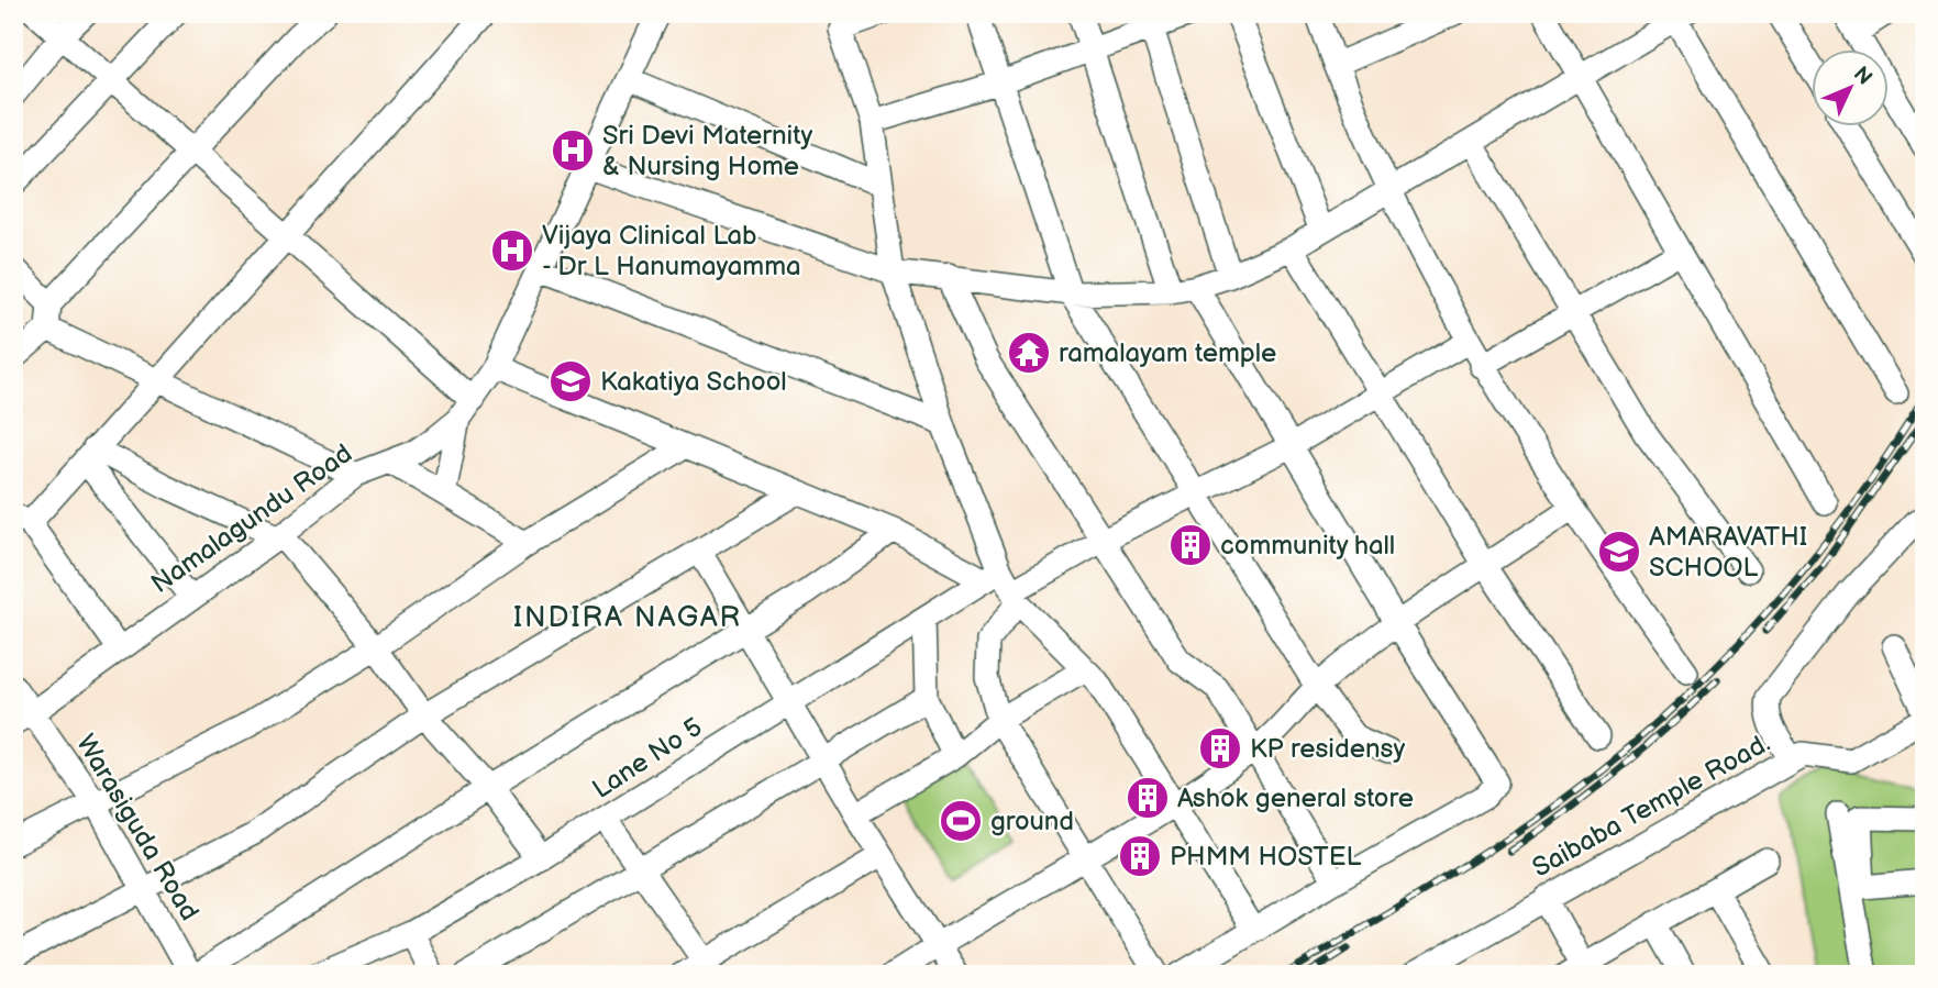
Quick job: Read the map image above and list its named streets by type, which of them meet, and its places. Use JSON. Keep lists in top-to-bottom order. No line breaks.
{"streets":{"street":["Namalagundu Road","Lane No 5","Saibaba Temple Road.","Warasiguda Road"]},"crossings":[["Namalagundu Road","Warasiguda Road"]],"districts":["INDIRA NAGAR"],"places":{"hospital":["Sri Devi Maternity & Nursing Home","Vijaya Clinical Lab - Dr L Hanumayamma"],"temple":["ramalayam temple"],"school or university":["Kakatiya School","AMARAVATHI SCHOOL"],"building":["community hall","KP residensy","Ashok general store","PHMM HOSTEL"],"sports":["ground"]},"north":"top right"}
